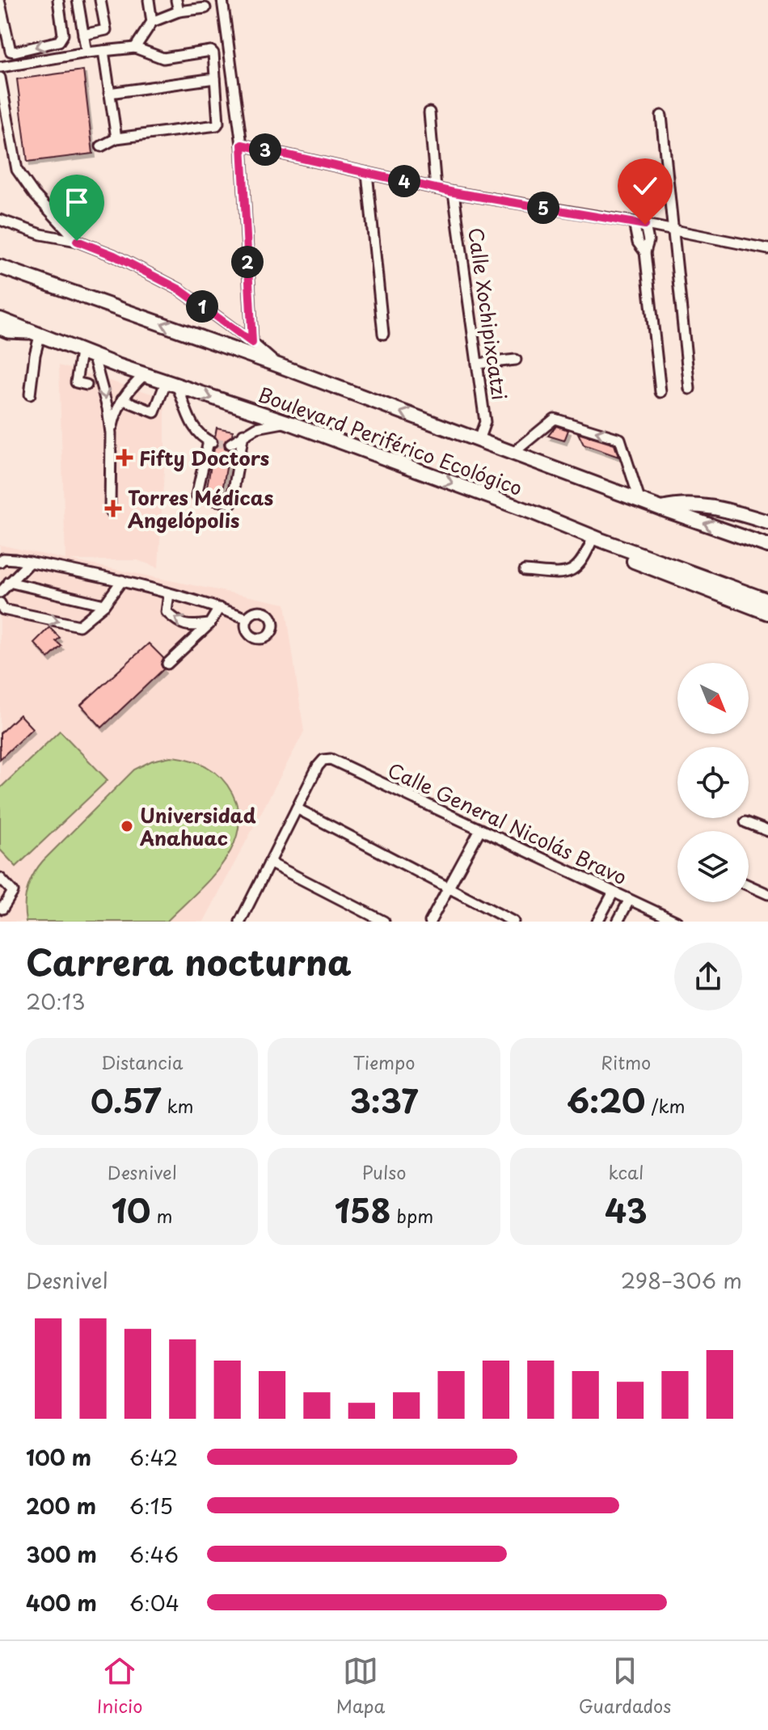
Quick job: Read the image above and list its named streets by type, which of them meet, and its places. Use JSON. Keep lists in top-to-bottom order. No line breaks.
{"streets":{"highway":["Boulevard Periférico Ecológico"],"street":["Calle Xochipixcatzi","Calle General Nicolás Bravo"]},"crossings":[["Calle Xochipixcatzi","Boulevard Periférico Ecológico"]],"places":{"health":["Fifty Doctors","Torres Médicas Angelópolis"],"other":["Universidad Anahuac"]},"north":"bottom right","page":{"pins":["3","4","5","2","1"],"heading":["Carrera nocturna","20:13"],"stats":[["Distancia","0.57 km"],["Tiempo","3:37"],["Ritmo","6:20 /km"],["Desnivel","10 m"],["Pulso","158 bpm"],["kcal","43"]],"chart":["Desnivel","298–306 m"],"list":[{"name":"100 m","note":"6:42"},{"name":"200 m","note":"6:15"},{"name":"300 m","note":"6:46"},{"name":"400 m","note":"6:04"}],"tabs":["Inicio","Mapa","Guardados"]}}
